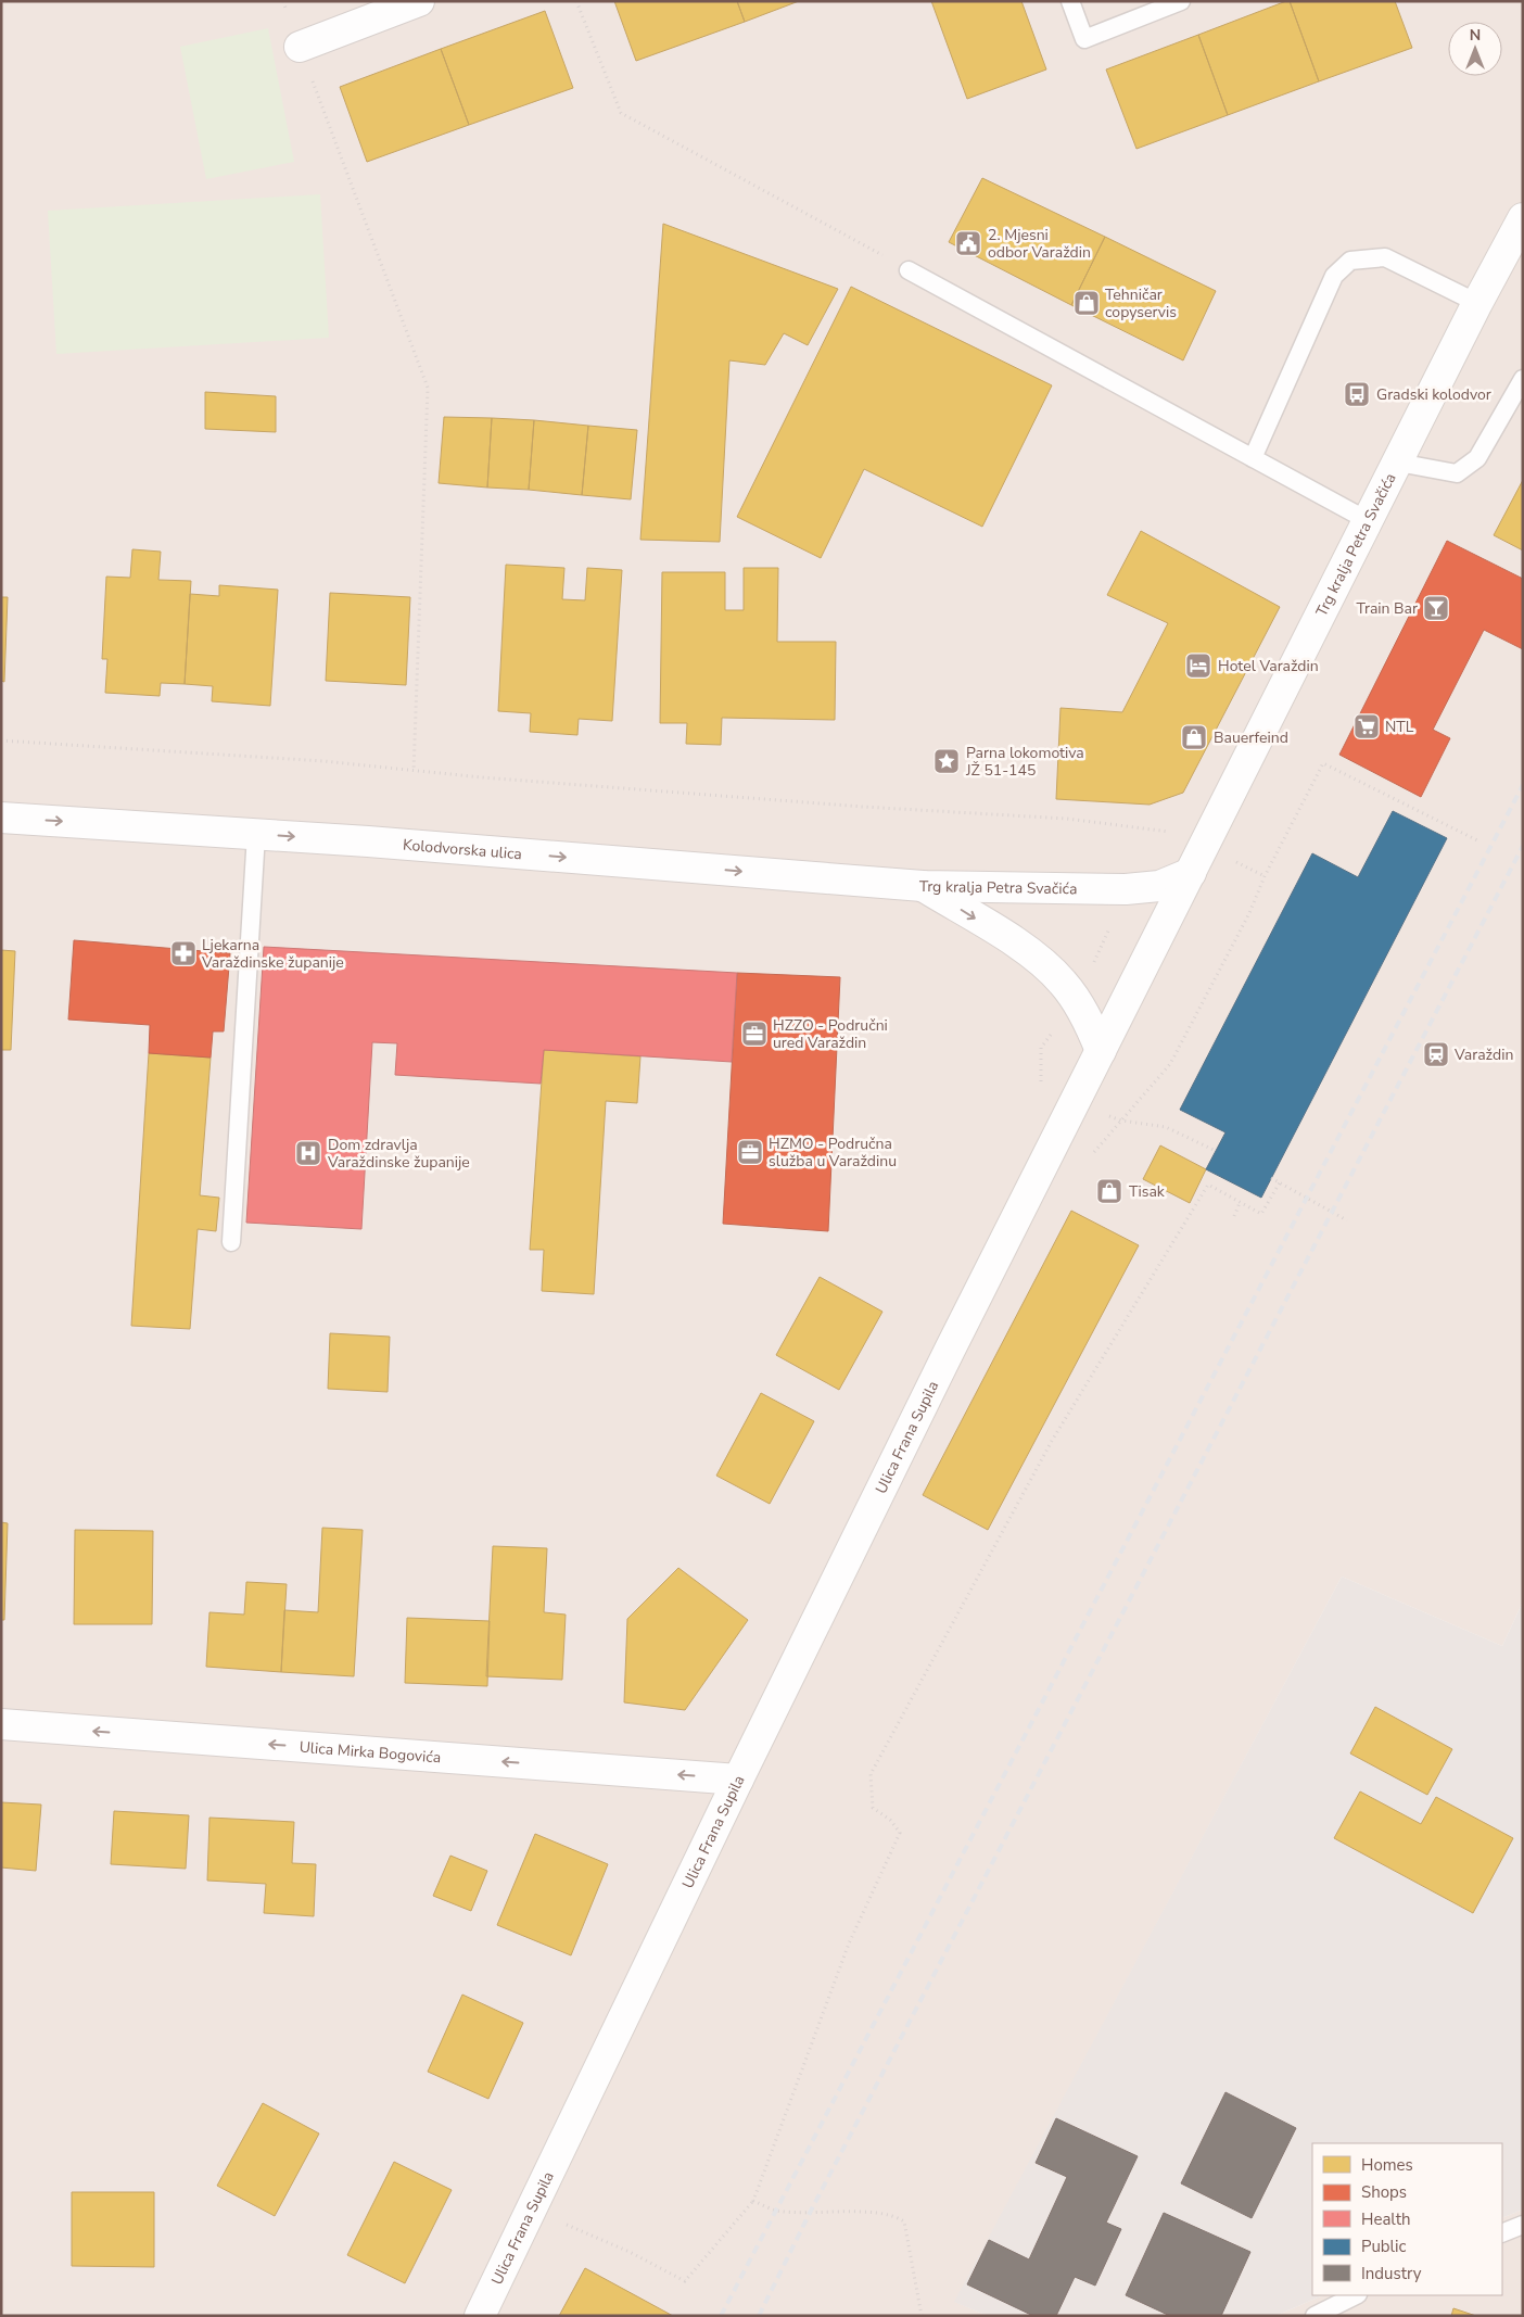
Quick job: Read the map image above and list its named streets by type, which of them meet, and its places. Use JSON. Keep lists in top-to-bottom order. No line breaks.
{"streets":{"main road":["Trg kralja Petra Svačića","Kolodvorska ulica","Ulica Frana Supila","Ulica Mirka Bogovića"]},"crossings":[["Trg kralja Petra Svačića","Kolodvorska ulica"],["Trg kralja Petra Svačića","Ulica Frana Supila"],["Ulica Frana Supila","Ulica Mirka Bogovića"]],"one_way":["Kolodvorska ulica","Ulica Mirka Bogovića"],"places":{"public building":["2. Mjesni odbor Varaždin"],"shop":["Tehničar copyservis","Bauerfeind","Tisak"],"bus stop":["Gradski kolodvor"],"bar":["Train Bar"],"hotel":["Hotel Varaždin"],"supermarket":["NTL"],"place":["Parna lokomotiva JŽ 51-145"],"pharmacy":["Ljekarna Varaždinske županije"],"office":["HZZO - Područni ured Varaždin","HZMO - Područna služba u Varaždinu"],"station":["Varaždin"],"hospital":["Dom zdravlja Varaždinske županije"]},"legend":["Homes","Shops","Health","Public","Industry"],"north":"top"}
